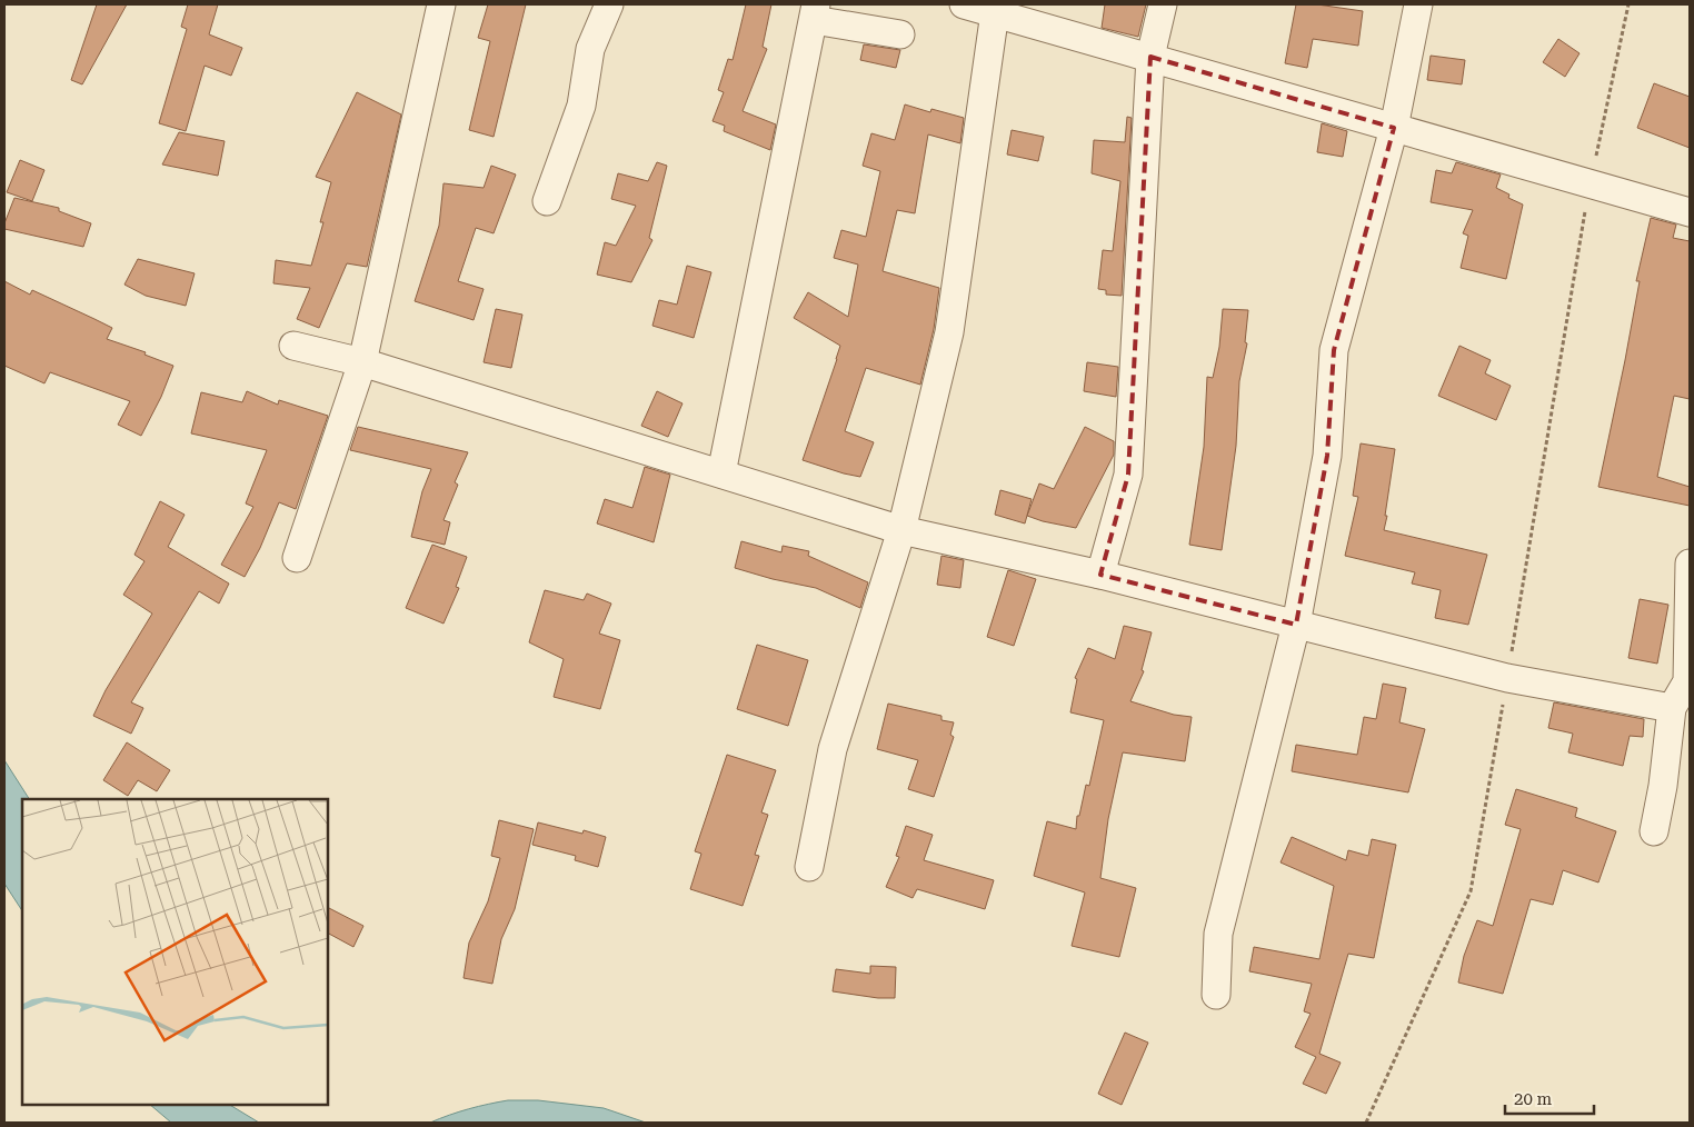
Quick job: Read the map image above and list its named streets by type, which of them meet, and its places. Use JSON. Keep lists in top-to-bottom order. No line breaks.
{"scale_bar":"20 m"}
